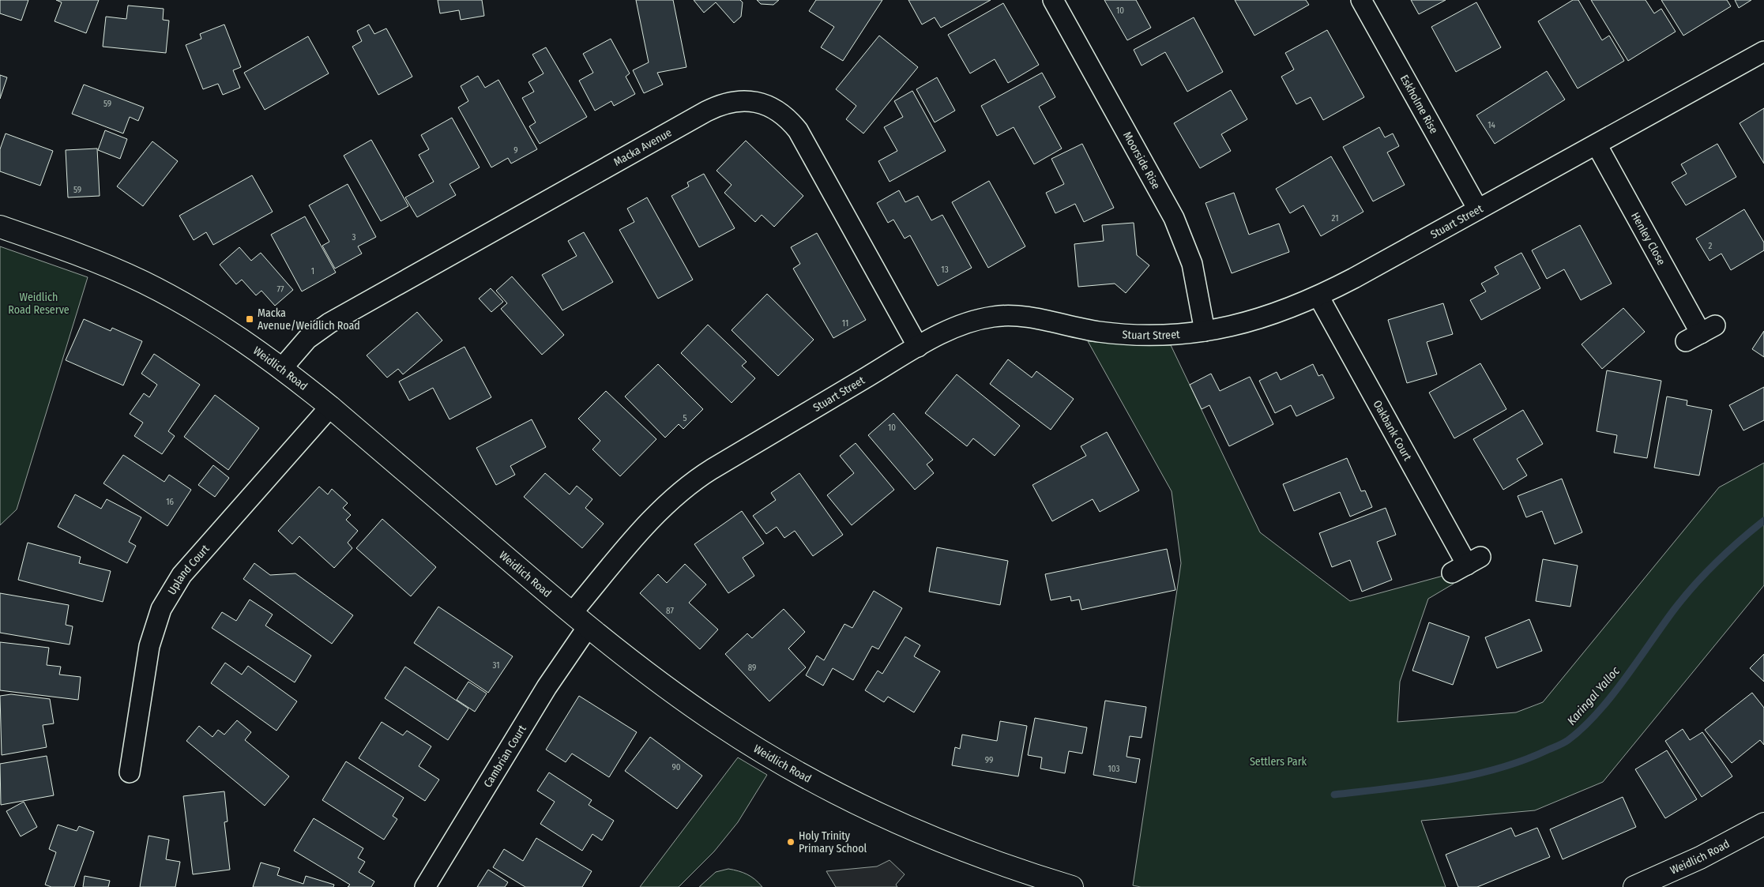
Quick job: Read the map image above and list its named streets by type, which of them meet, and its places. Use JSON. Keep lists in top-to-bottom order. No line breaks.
{"streets":{"street":["Eskholme Rise","Macka Avenue","Moorside Rise","Stuart Street","Henley Close","Weidlich Road","Oakbank Court","Upland Court","Cambrian Court"]},"crossings":[["Eskholme Rise","Stuart Street"],["Macka Avenue","Stuart Street"],["Macka Avenue","Weidlich Road"],["Moorside Rise","Stuart Street"],["Stuart Street","Henley Close"],["Stuart Street","Weidlich Road"],["Stuart Street","Oakbank Court"],["Stuart Street","Cambrian Court"],["Weidlich Road","Upland Court"],["Weidlich Road","Cambrian Court"]],"water":["Karingal Yalloc"],"parks":["Weidlich Road Reserve","Settlers Park"],"places":{"transit":["Macka Avenue/Weidlich Road"],"other":["Holy Trinity Primary School"]},"house_numbers":["10","59","14","9","59","21","3","2","13","1","77","11","5","10","16","87","31","89","99","90","103"]}
